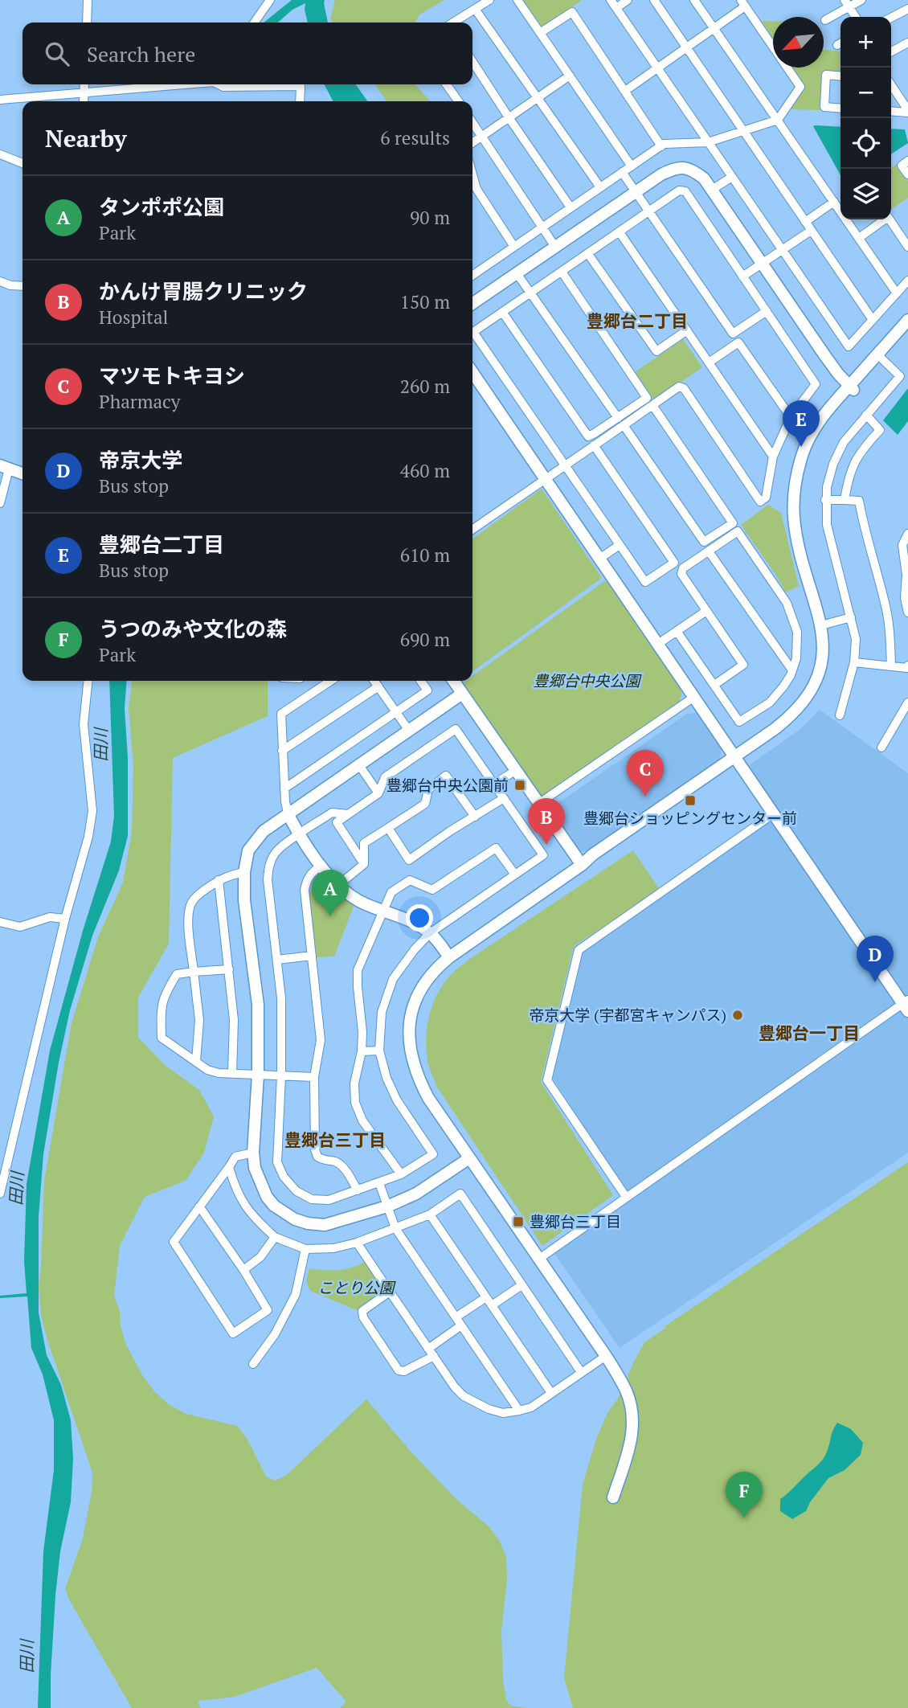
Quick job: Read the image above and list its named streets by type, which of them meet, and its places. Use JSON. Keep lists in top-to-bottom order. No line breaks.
{"districts":["豊郷台二丁目","豊郷台一丁目","豊郷台三丁目"],"water":["田川"],"parks":["豊郷台中央公園","ことり公園"],"places":{"transit":["豊郷台中央公園前","豊郷台ショッピングセンター前","豊郷台三丁目"],"other":["帝京大学 (宇都宮キャンパス)"]},"north":"bottom left","page":{"map_buttons":["+","−"],"search":"Search here","heading":["Nearby","6 results"],"list":[{"mark":"A","name":"タンポポ公園","note":"Park","value":"90 m"},{"mark":"B","name":"かんけ胃腸クリニック","note":"Hospital","value":"150 m"},{"mark":"C","name":"マツモトキヨシ","note":"Pharmacy","value":"260 m"},{"mark":"D","name":"帝京大学","note":"Bus stop","value":"460 m"},{"mark":"E","name":"豊郷台二丁目","note":"Bus stop","value":"610 m"},{"mark":"F","name":"うつのみや文化の森","note":"Park","value":"690 m"}],"pins":["E","C","B","A","D","F"]}}
